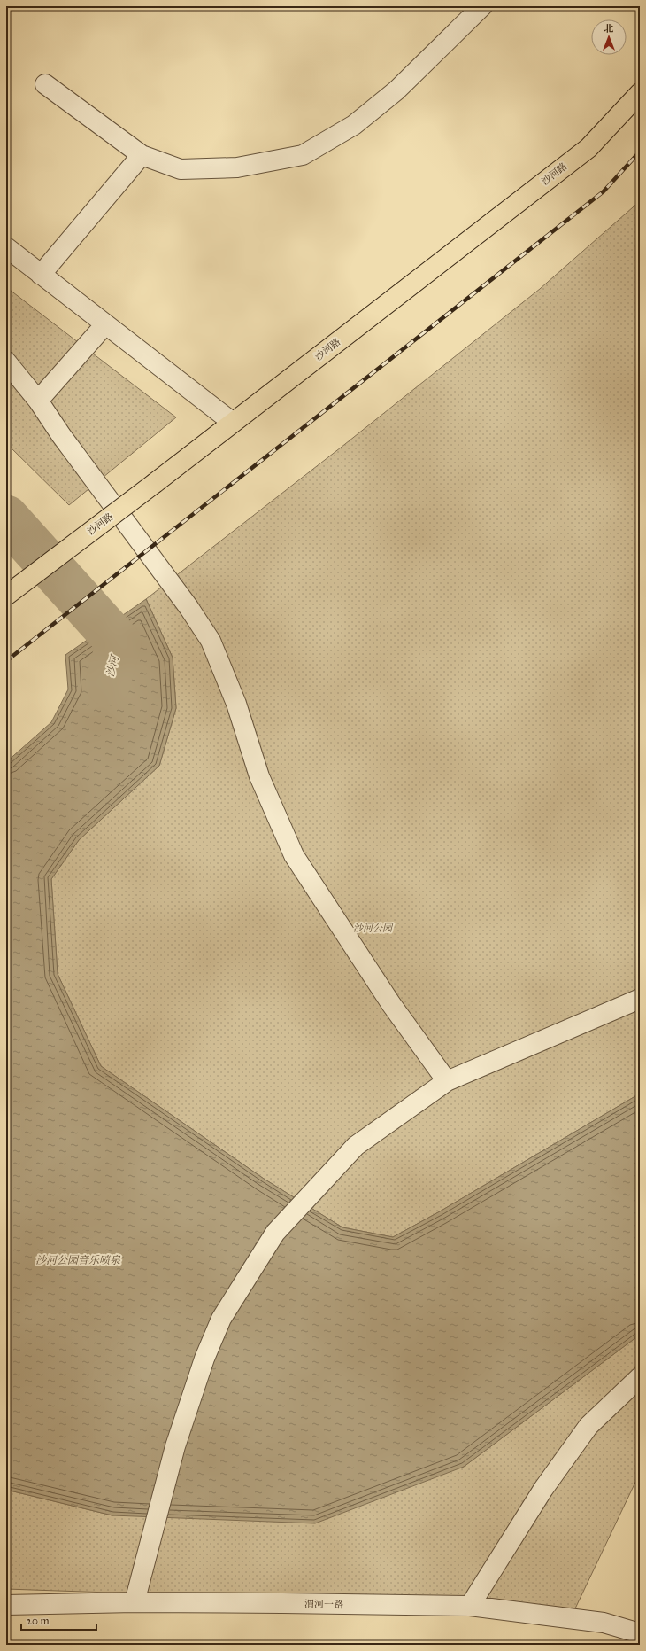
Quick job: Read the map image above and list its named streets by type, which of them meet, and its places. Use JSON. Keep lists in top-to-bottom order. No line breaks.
{"streets":{"main road":["沙河路"],"street":["渭河一路"]},"water":["沙河","沙河公园音乐喷泉"],"parks":["沙河公园"],"scale_bar":"20 m","north":"top"}
